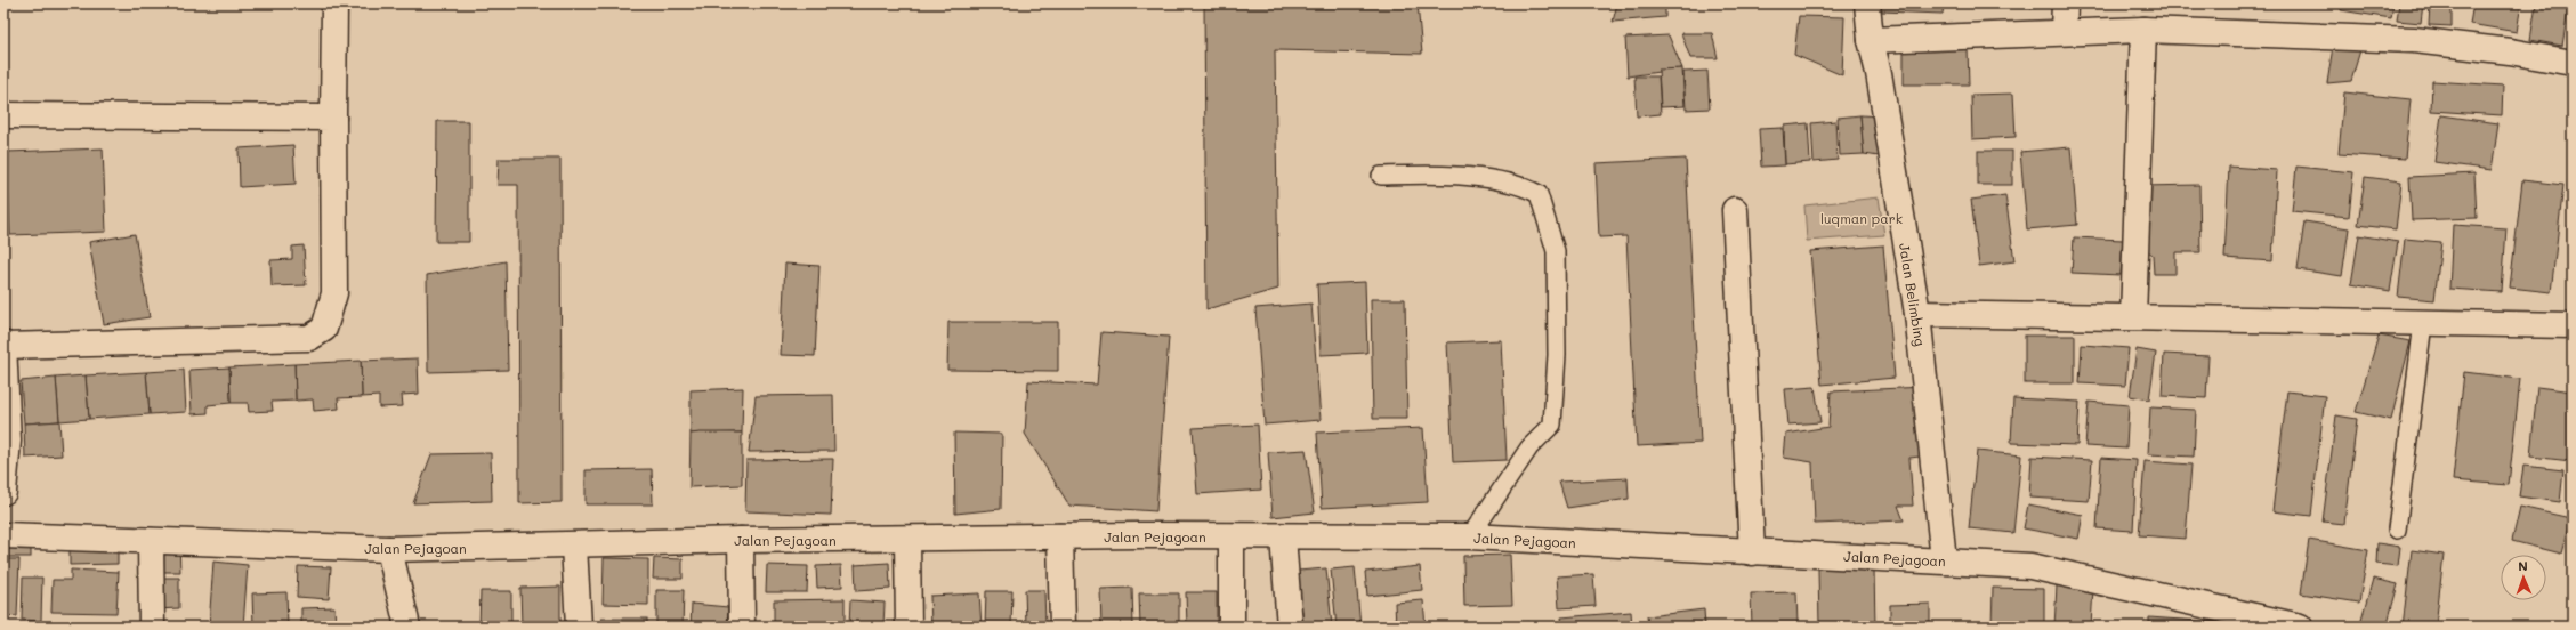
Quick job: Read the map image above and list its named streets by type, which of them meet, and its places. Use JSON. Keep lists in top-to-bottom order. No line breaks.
{"streets":{"street":["Jalan Belimbing","Jalan Pejagoan"]},"crossings":[["Jalan Belimbing","Jalan Pejagoan"]],"parks":["luqman park"],"north":"top"}
